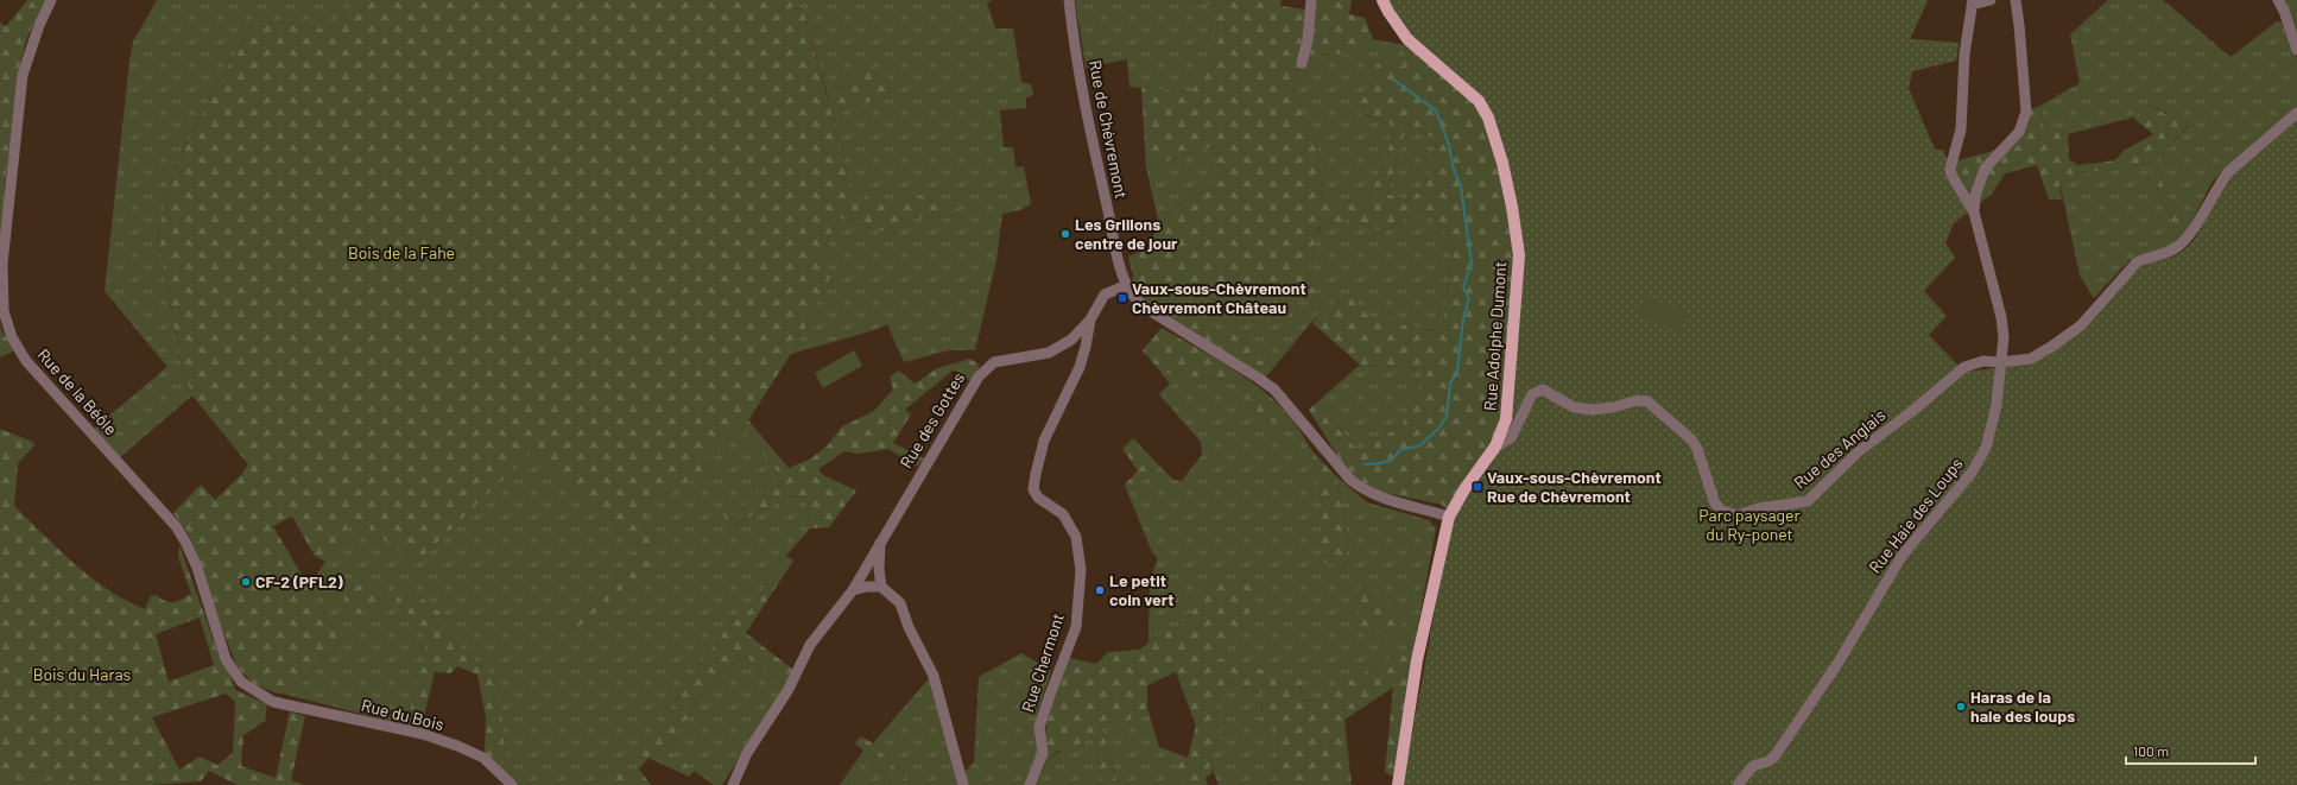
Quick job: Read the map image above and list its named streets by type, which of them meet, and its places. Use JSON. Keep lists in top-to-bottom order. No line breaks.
{"streets":{"main road":["Rue Adolphe Dumont"],"street":["Rue de Chèvremont","Rue de la Béôle","Rue des Gottes","Rue des Anglais","Rue Haie des Loups","Rue Chermont","Rue du Bois"]},"crossings":[["Rue de Chèvremont","Rue Adolphe Dumont"],["Rue de Chèvremont","Rue des Gottes"],["Rue Adolphe Dumont","Rue des Anglais"],["Rue de la Béôle","Rue du Bois"],["Rue des Gottes","Rue Chermont"],["Rue des Anglais","Rue Haie des Loups"]],"parks":["Bois de la Fahe","Parc paysager du Ry-ponet","Bois du Haras"],"places":{"other":["Les Grillons centre de jour","CF-2 (PFL2)","Le petit coin vert","Haras de la haie des loups"],"transit":["Vaux-sous-Chèvremont Chèvremont Château","Vaux-sous-Chèvremont Rue de Chèvremont"]},"scale_bar":"100 m"}
